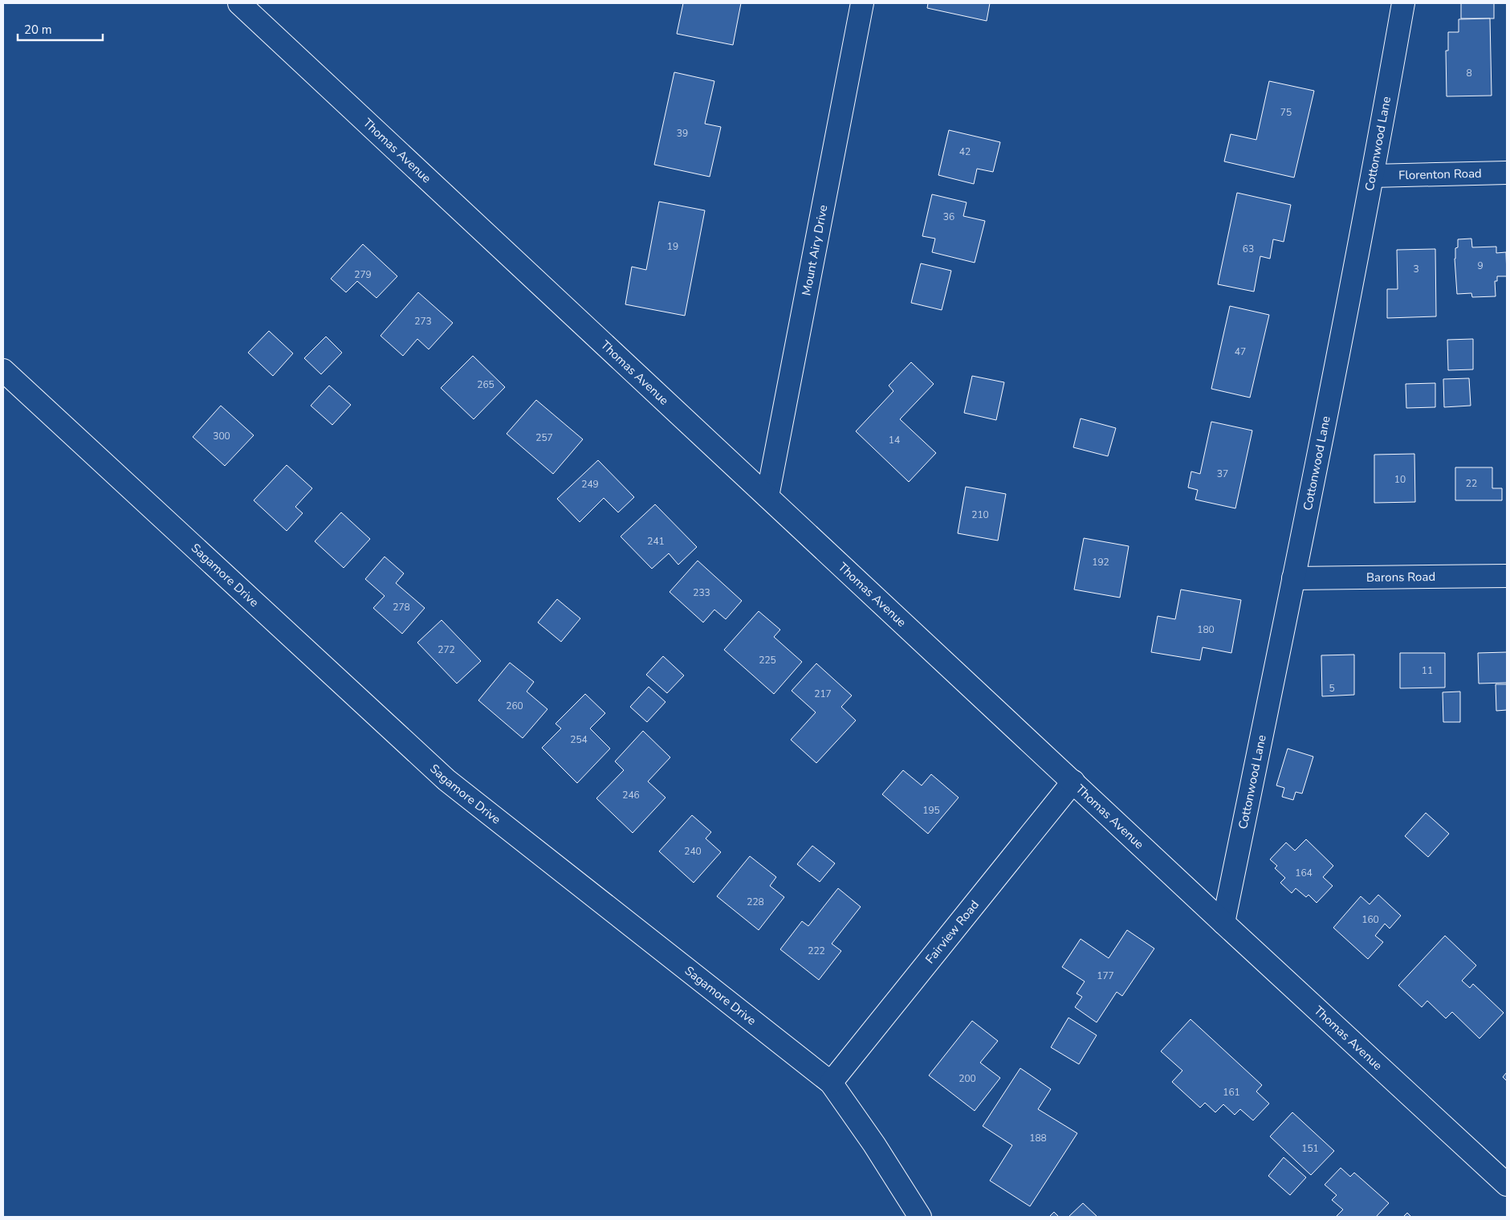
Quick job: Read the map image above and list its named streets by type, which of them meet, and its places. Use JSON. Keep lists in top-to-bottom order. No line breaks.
{"streets":{"street":["Cottonwood Lane","Thomas Avenue","Florenton Road","Mount Airy Drive","Sagamore Drive","Barons Road","Fairview Road"]},"crossings":[["Cottonwood Lane","Thomas Avenue"],["Cottonwood Lane","Florenton Road"],["Cottonwood Lane","Barons Road"],["Thomas Avenue","Mount Airy Drive"],["Thomas Avenue","Fairview Road"],["Sagamore Drive","Fairview Road"]],"house_numbers":["8","75","39","42","36","19","63","9","3","279","273","47","265","300","257","14","37","10","22","249","210","241","192","233","278","180","272","225","11","5","217","260","254","246","195","240","164","228","160","222","177","200","161","188","151"],"scale_bar":"20 m"}
